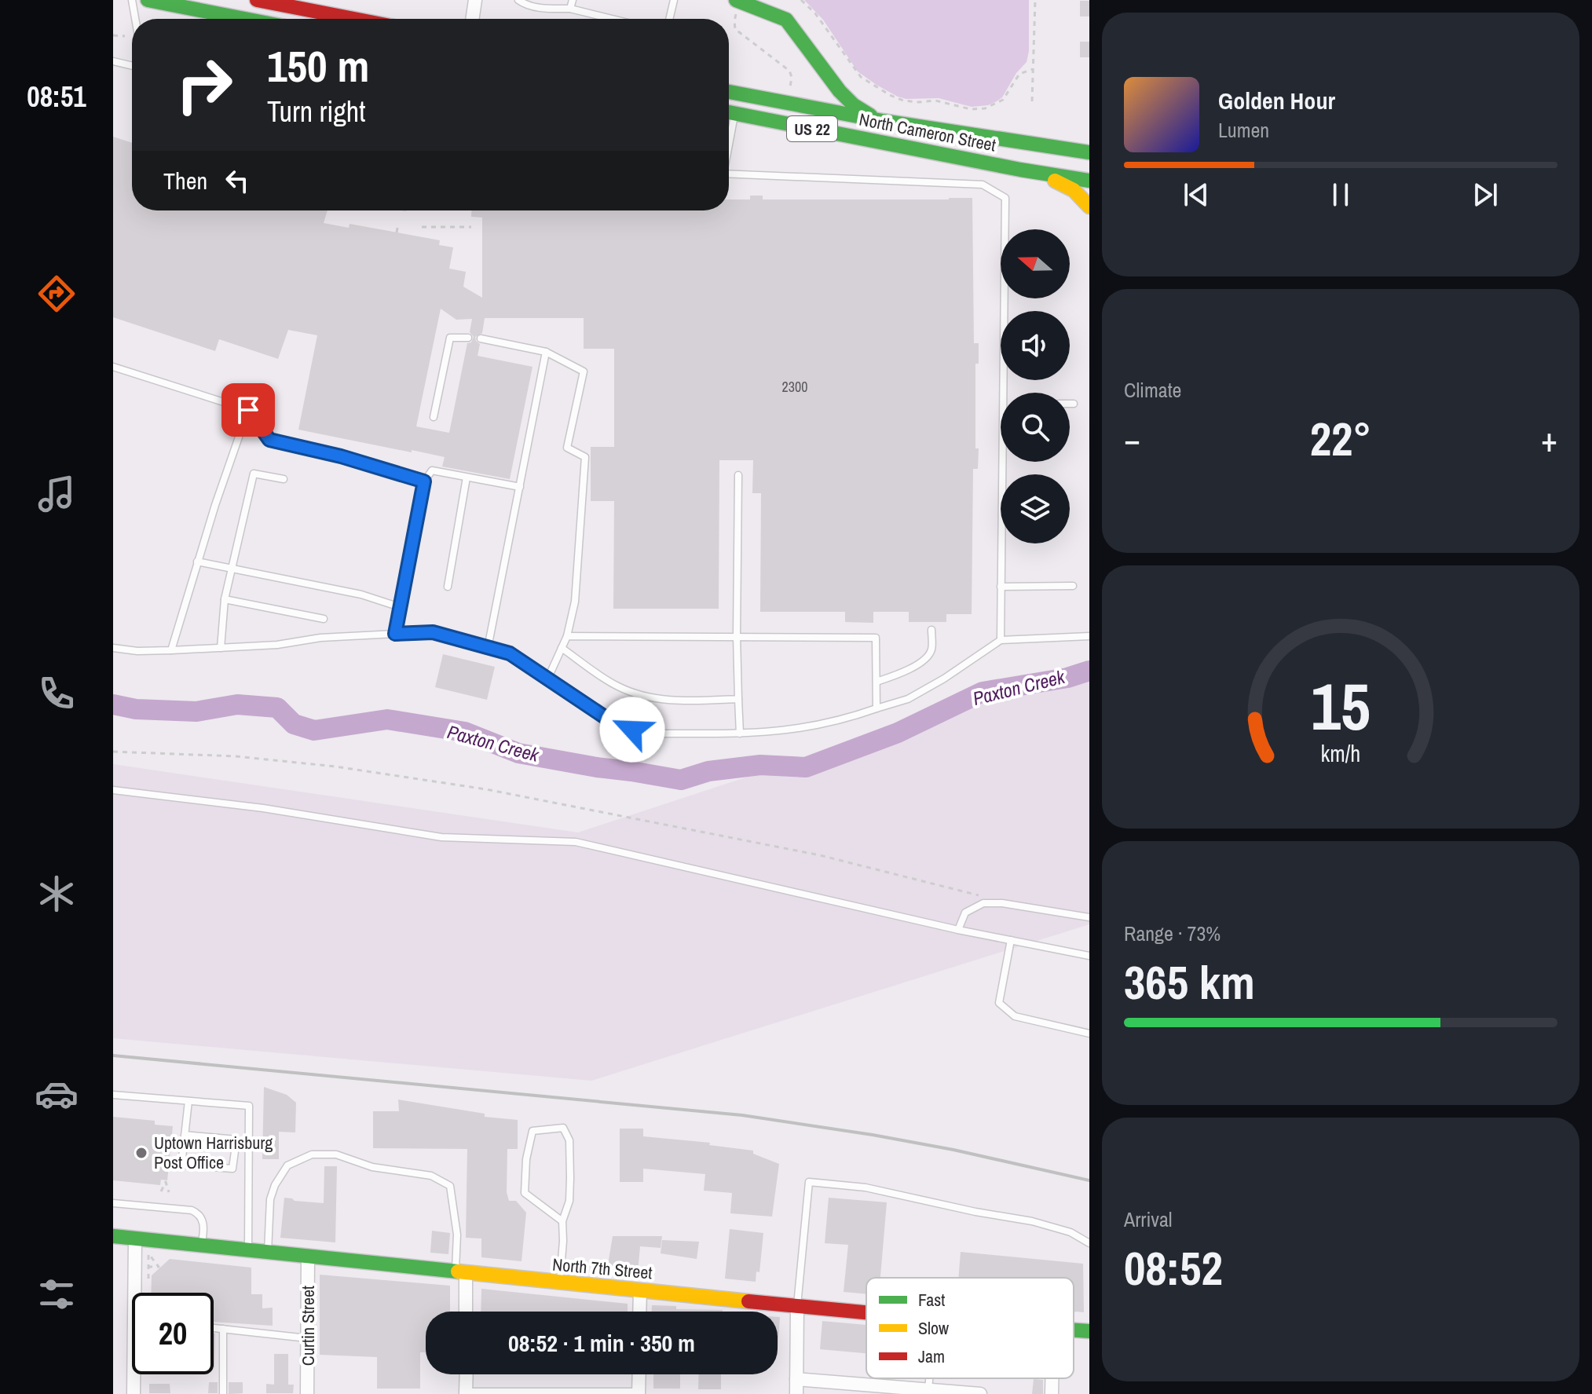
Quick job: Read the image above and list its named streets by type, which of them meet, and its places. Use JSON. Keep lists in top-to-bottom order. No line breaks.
{"streets":{"main road":["US 22","North Cameron Street","North 7th Street"],"street":["Curtin Street"]},"crossings":[["North 7th Street","Curtin Street"]],"water":["Paxton Creek"],"places":["Uptown Harrisburg Post Office"],"house_numbers":["2300"],"legend":["Fast","Slow","Jam"],"north":"left","page":{"tabs":"08:51","turn":["150 m","Turn right"],"song":["Golden Hour","Lumen"],"then":"Then","tile":["Climate",["Range · 73%","365 km"],["Arrival","08:52"]],"heat":["−","22°","+"],"limit":"20","trip":"08:52 · 1 min · 350 m","gauge":["15","km/h"]}}
